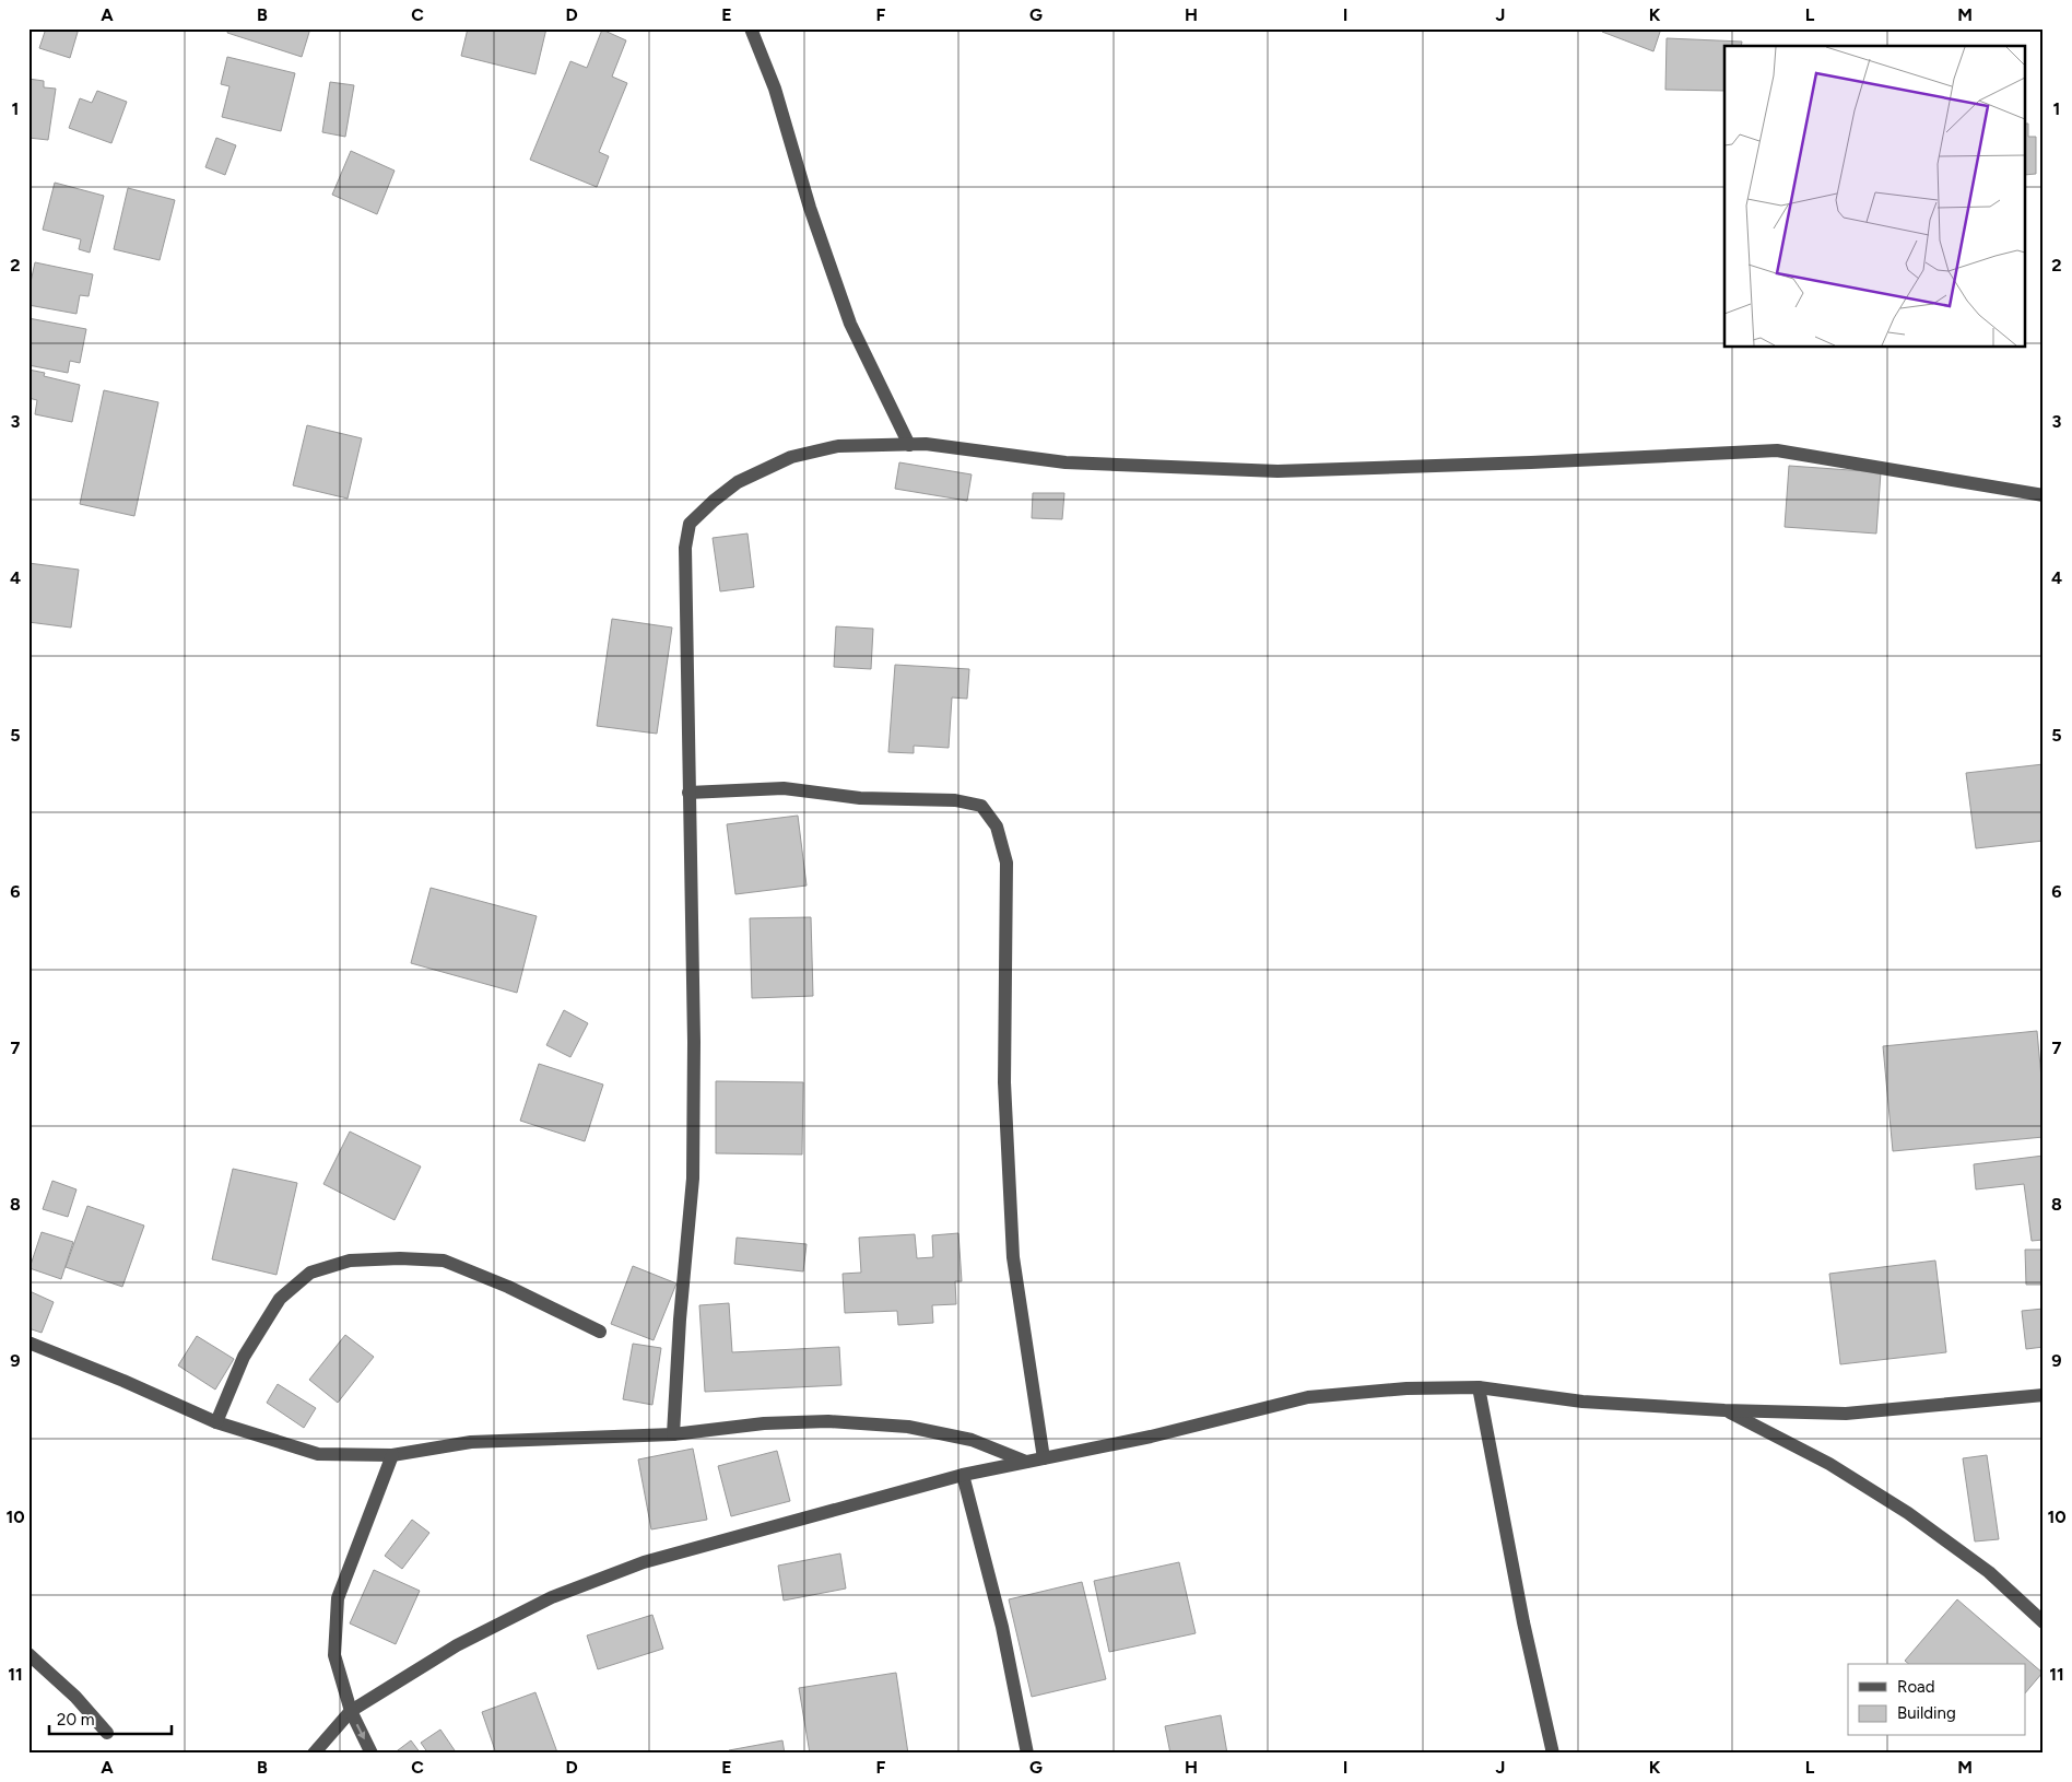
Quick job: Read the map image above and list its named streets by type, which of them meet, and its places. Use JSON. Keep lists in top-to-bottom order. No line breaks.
{"legend":["Road","Building"],"scale_bar":"20 m","grid":{"columns":["A","B","C","D","E","F","G","H","I","J","K","L","M"],"rows":["1","2","3","4","5","6","7","8","9","10","11"]}}
